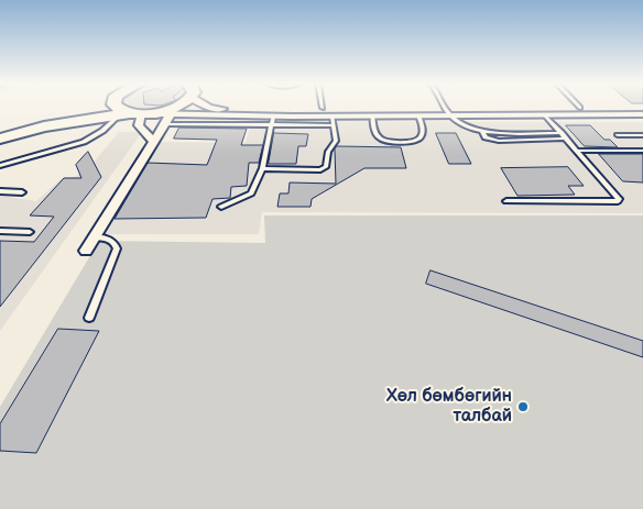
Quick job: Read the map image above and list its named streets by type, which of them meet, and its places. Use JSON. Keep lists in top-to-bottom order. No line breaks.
{"places":["Хөл бөмбөгийн талбай"]}
